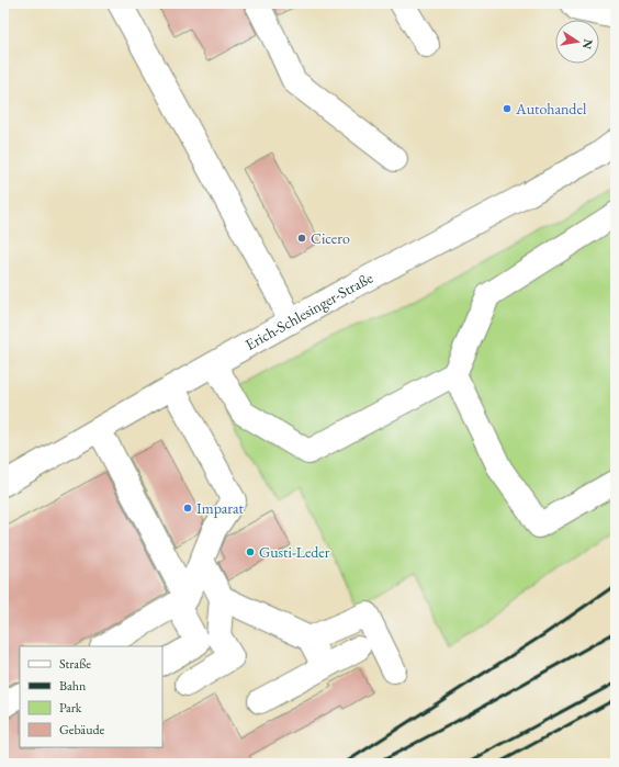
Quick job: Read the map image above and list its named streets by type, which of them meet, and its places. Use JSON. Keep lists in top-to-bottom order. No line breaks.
{"streets":{"street":["Erich-Schlesinger-Straße"]},"places":["Autohandel","Cicero","Imparat","Gusti-Leder"],"legend":["Straße","Bahn","Park","Gebäude"],"north":"right"}
